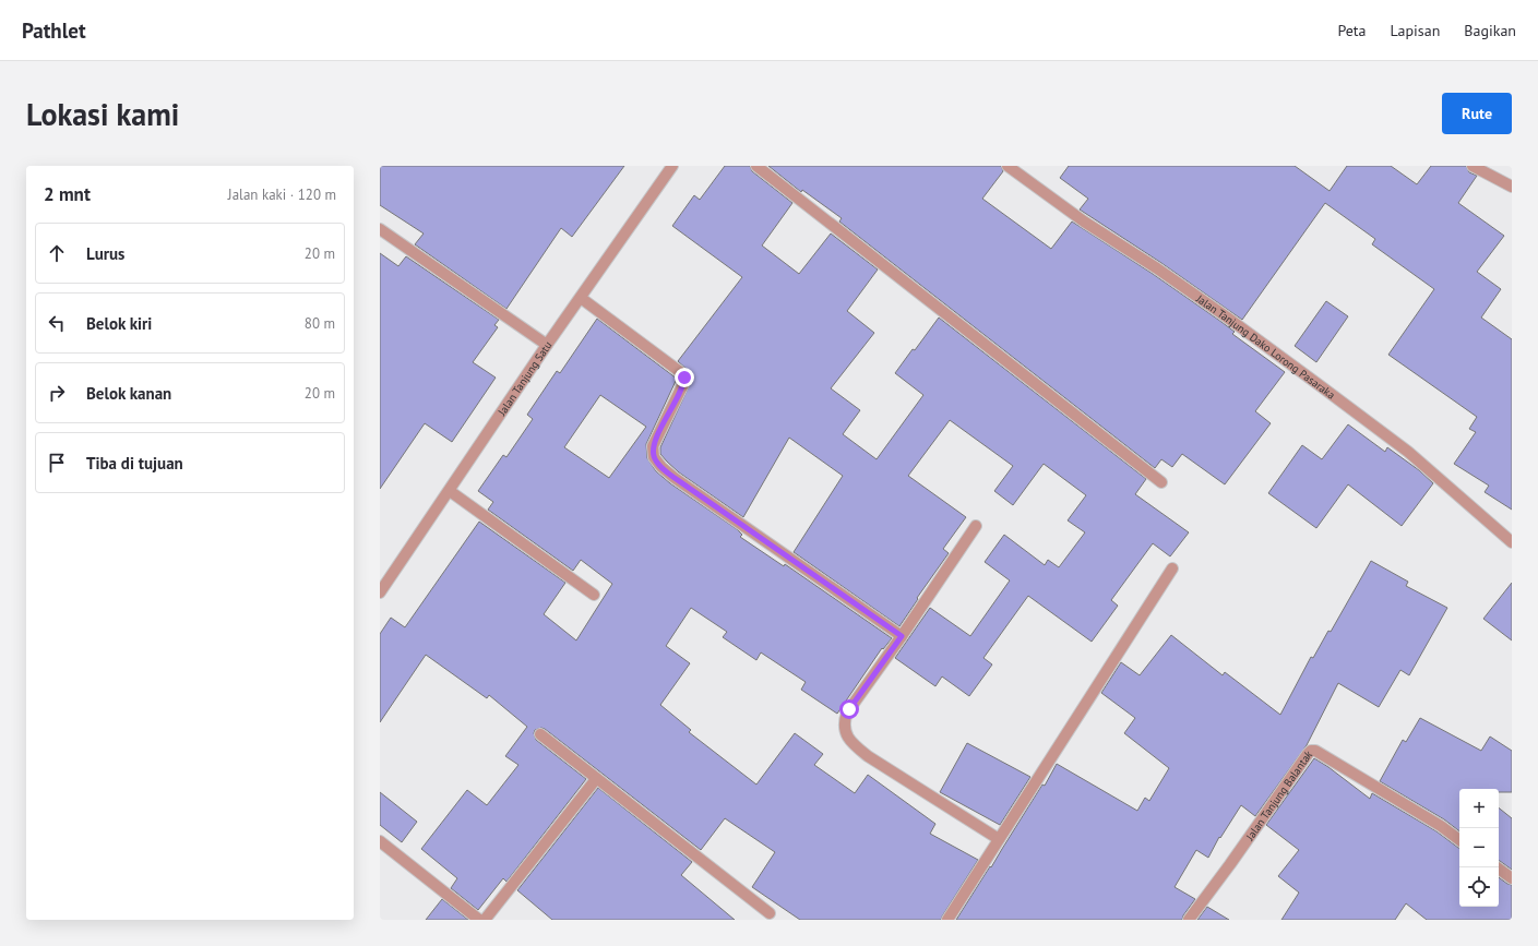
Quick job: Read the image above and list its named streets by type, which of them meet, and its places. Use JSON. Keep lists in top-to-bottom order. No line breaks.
{"streets":{"street":["Jalan Tanjung Dako Lorong Pasaraka","Jalan Tanjung Satu","Jalan Tanjung Balantak"]},"page":{"header":"Pathlet","nav":["Peta","Lapisan","Bagikan"],"buttons":"Rute","title":"Lokasi kami","heading":["2 mnt","Jalan kaki · 120 m"],"list":[["Lurus","20 m"],["Belok kiri","80 m"],["Belok kanan","20 m"],"Tiba di tujuan"],"map_buttons":["+","−"]}}
